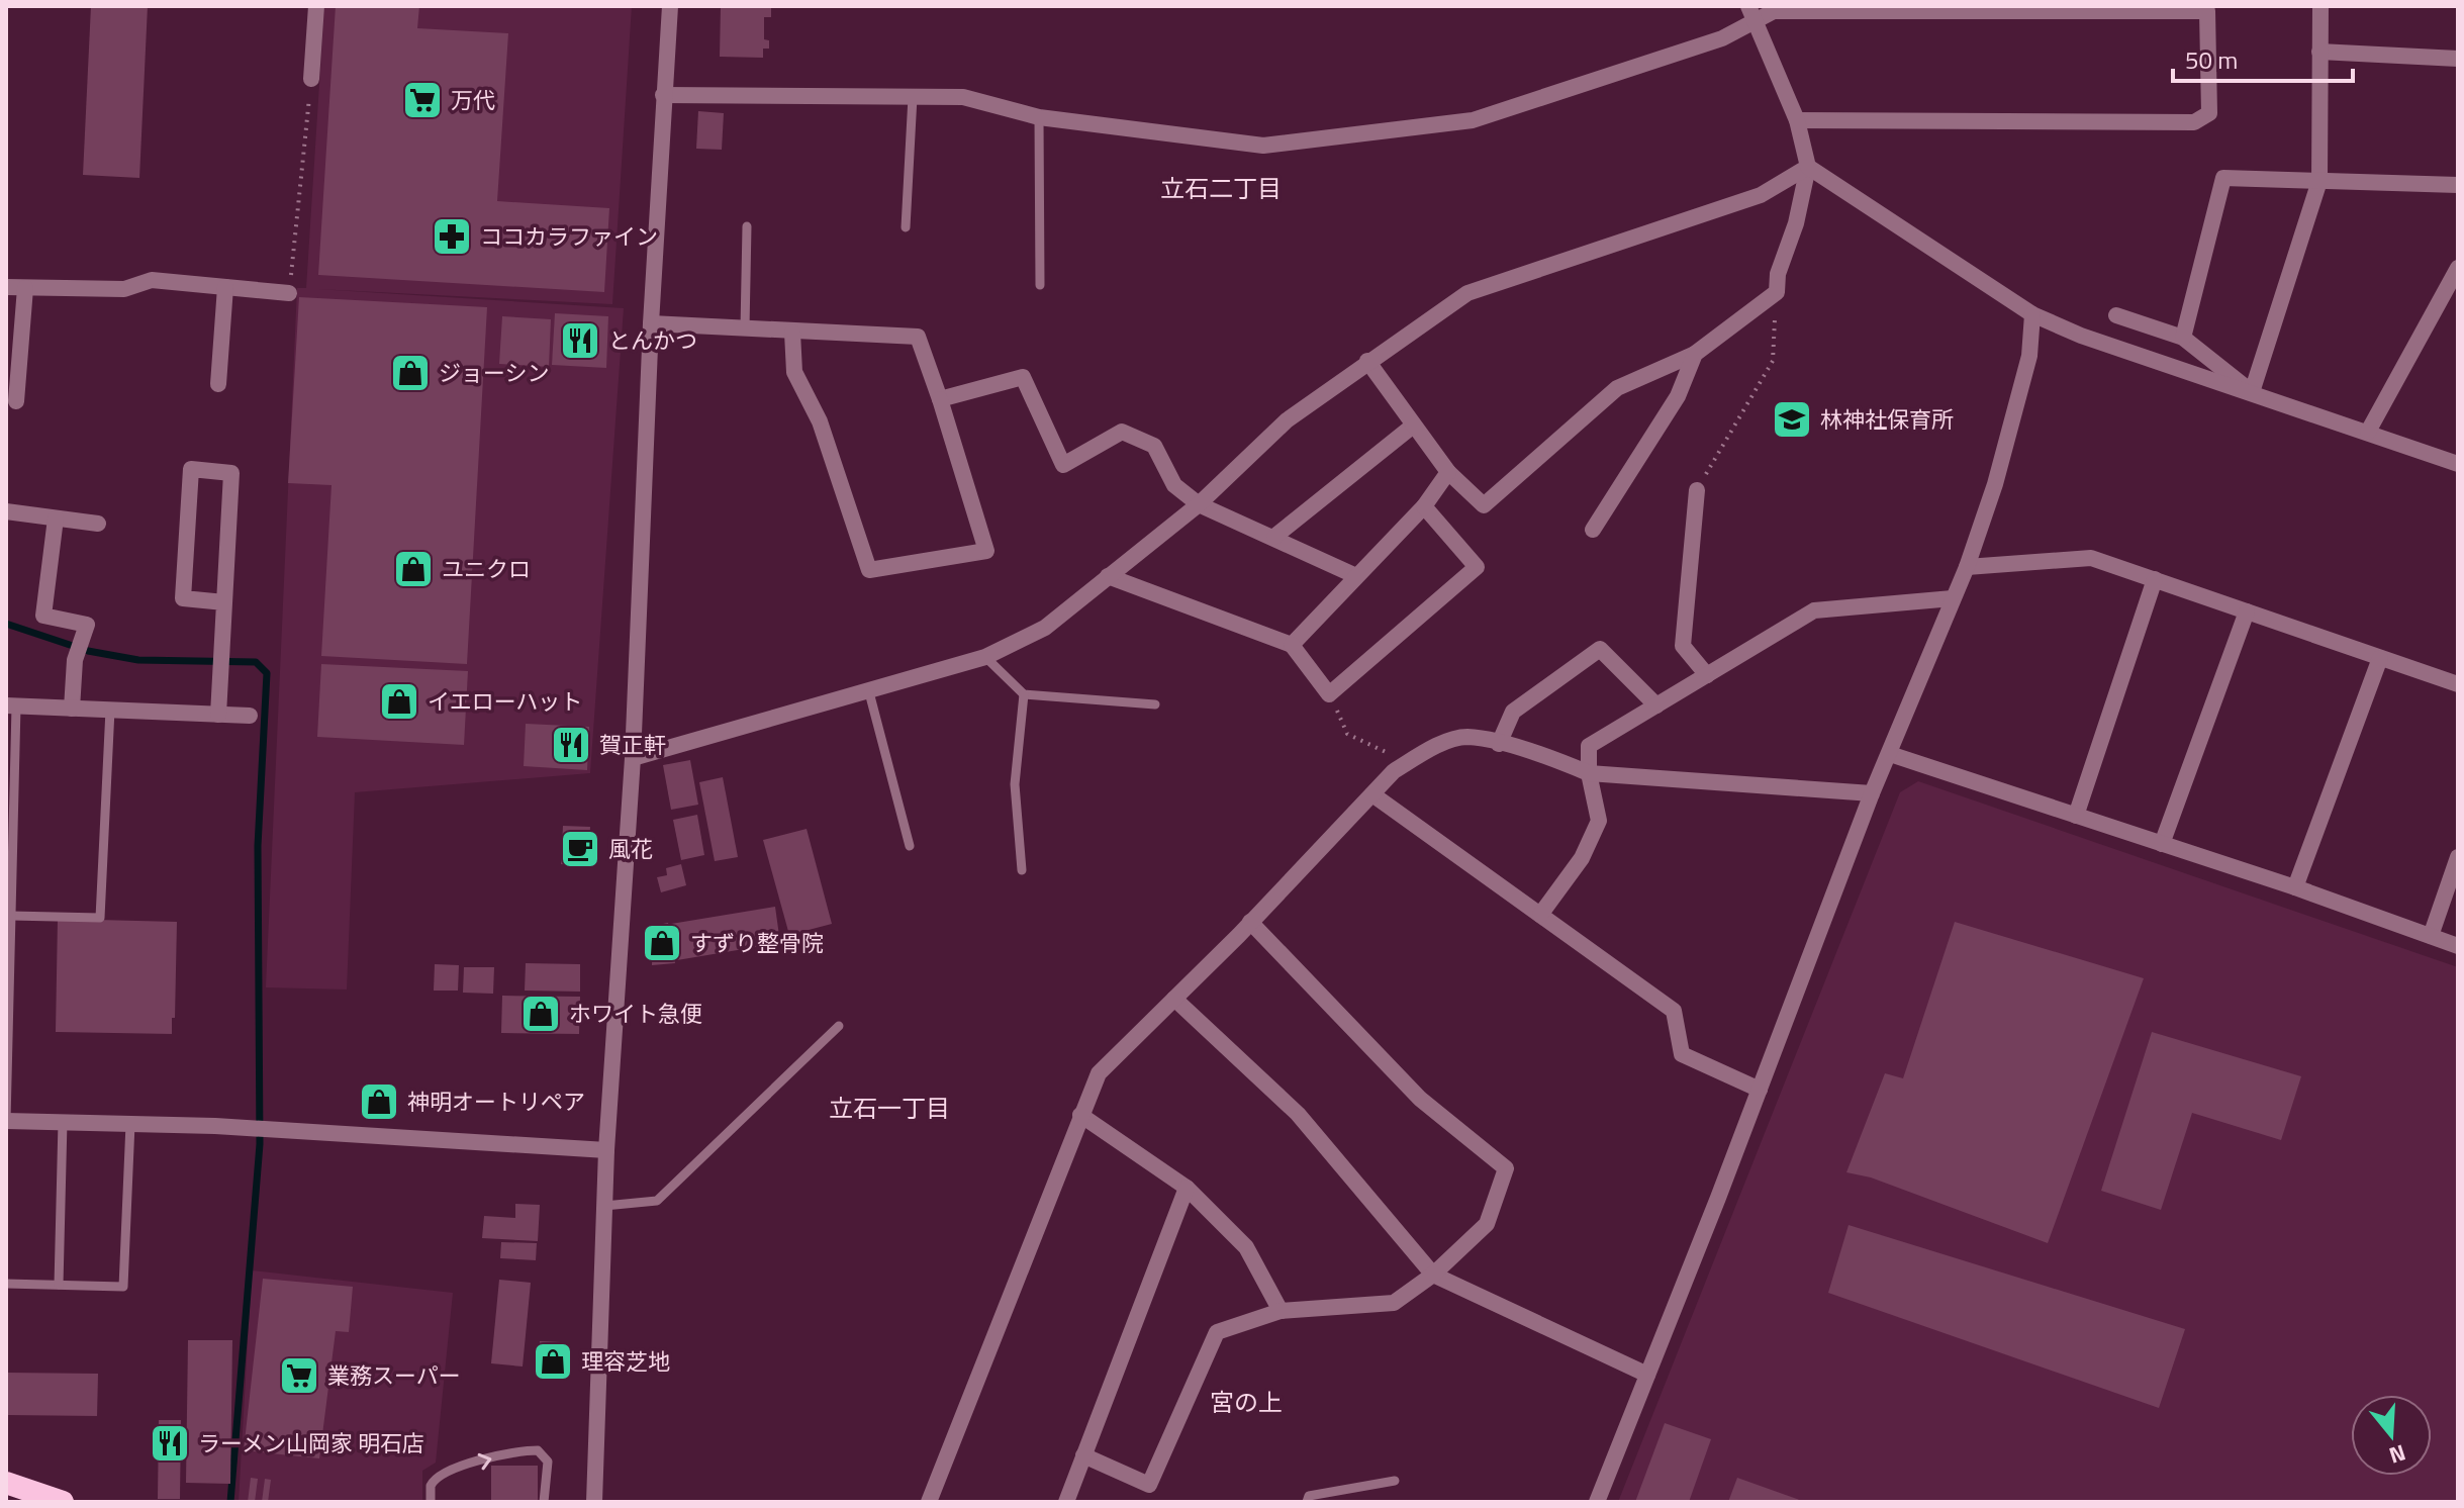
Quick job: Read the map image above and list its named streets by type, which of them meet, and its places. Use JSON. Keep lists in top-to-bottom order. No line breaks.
{"districts":["立石二丁目","立石一丁目","宮の上"],"places":{"supermarket":["万代","業務スーパー"],"pharmacy":["ココカラファイン"],"restaurant":["とんかつ","賀正軒","ラーメン山岡家 明石店"],"shop":["ジョーシン","ユニクロ","イエローハット","すずり整骨院","ホワイト急便","神明オートリペア","理容芝地"],"school or university":["林神社保育所"],"cafe":["風花"]},"scale_bar":"50 m","north":"bottom"}
